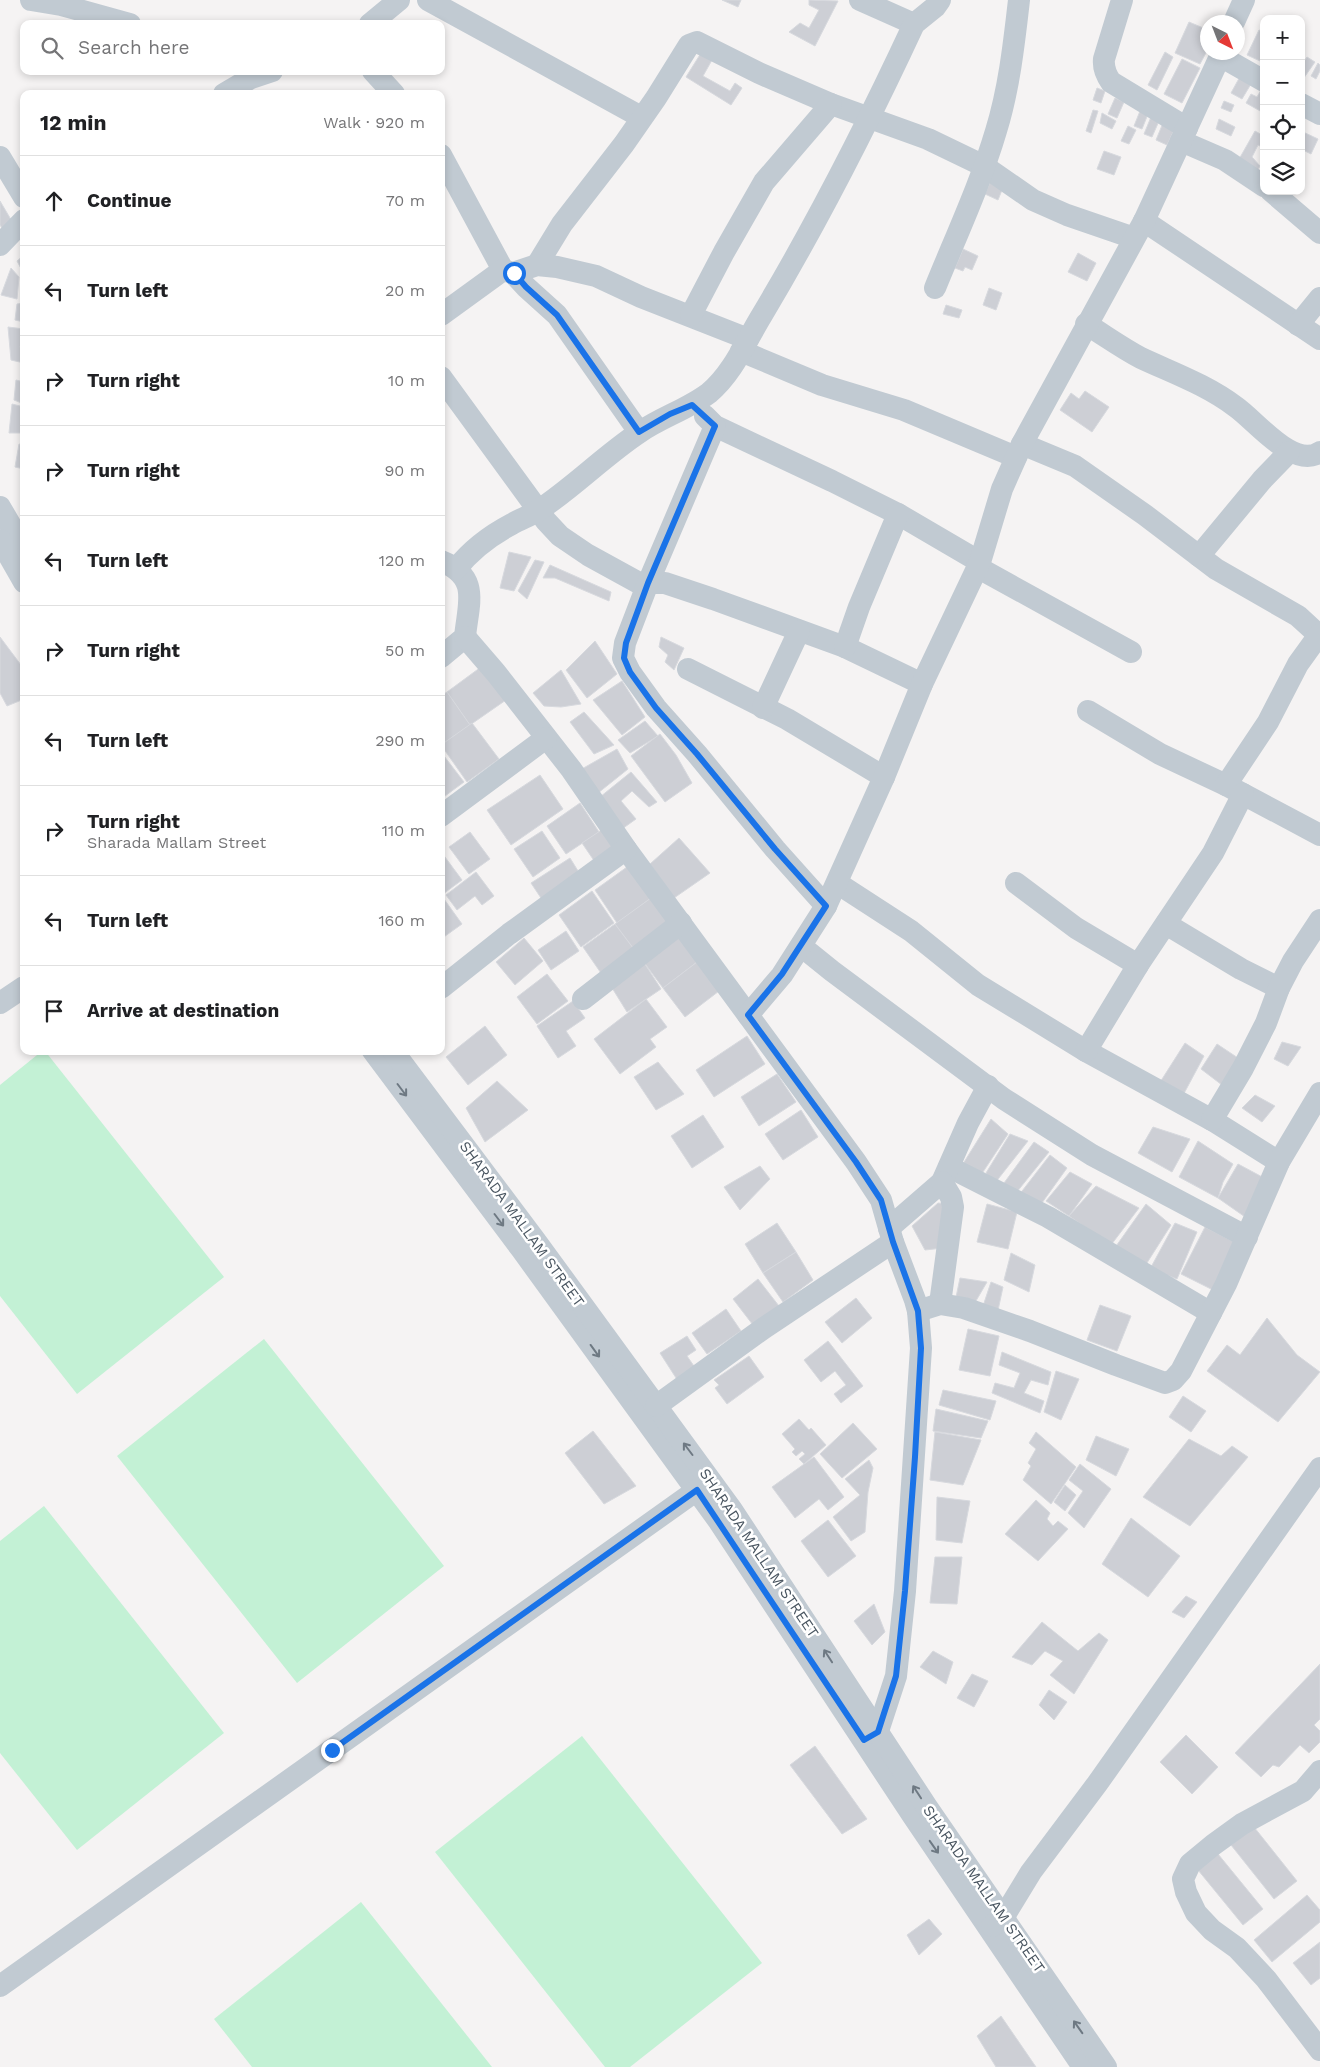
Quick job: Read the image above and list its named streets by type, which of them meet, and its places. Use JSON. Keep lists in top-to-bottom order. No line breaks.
{"streets":{"street":["SHARADA MALLAM STREET"]},"north":"bottom right","page":{"map_buttons":["+","−"],"search":"Search here","heading":["12 min","Walk · 920 m"],"list":[["Continue","70 m"],["Turn left","20 m"],["Turn right","10 m"],["Turn right","90 m"],["Turn left","120 m"],["Turn right","50 m"],["Turn left","290 m"],["Turn right","Sharada Mallam Street","110 m"],["Turn left","160 m"],"Arrive at destination"]}}
